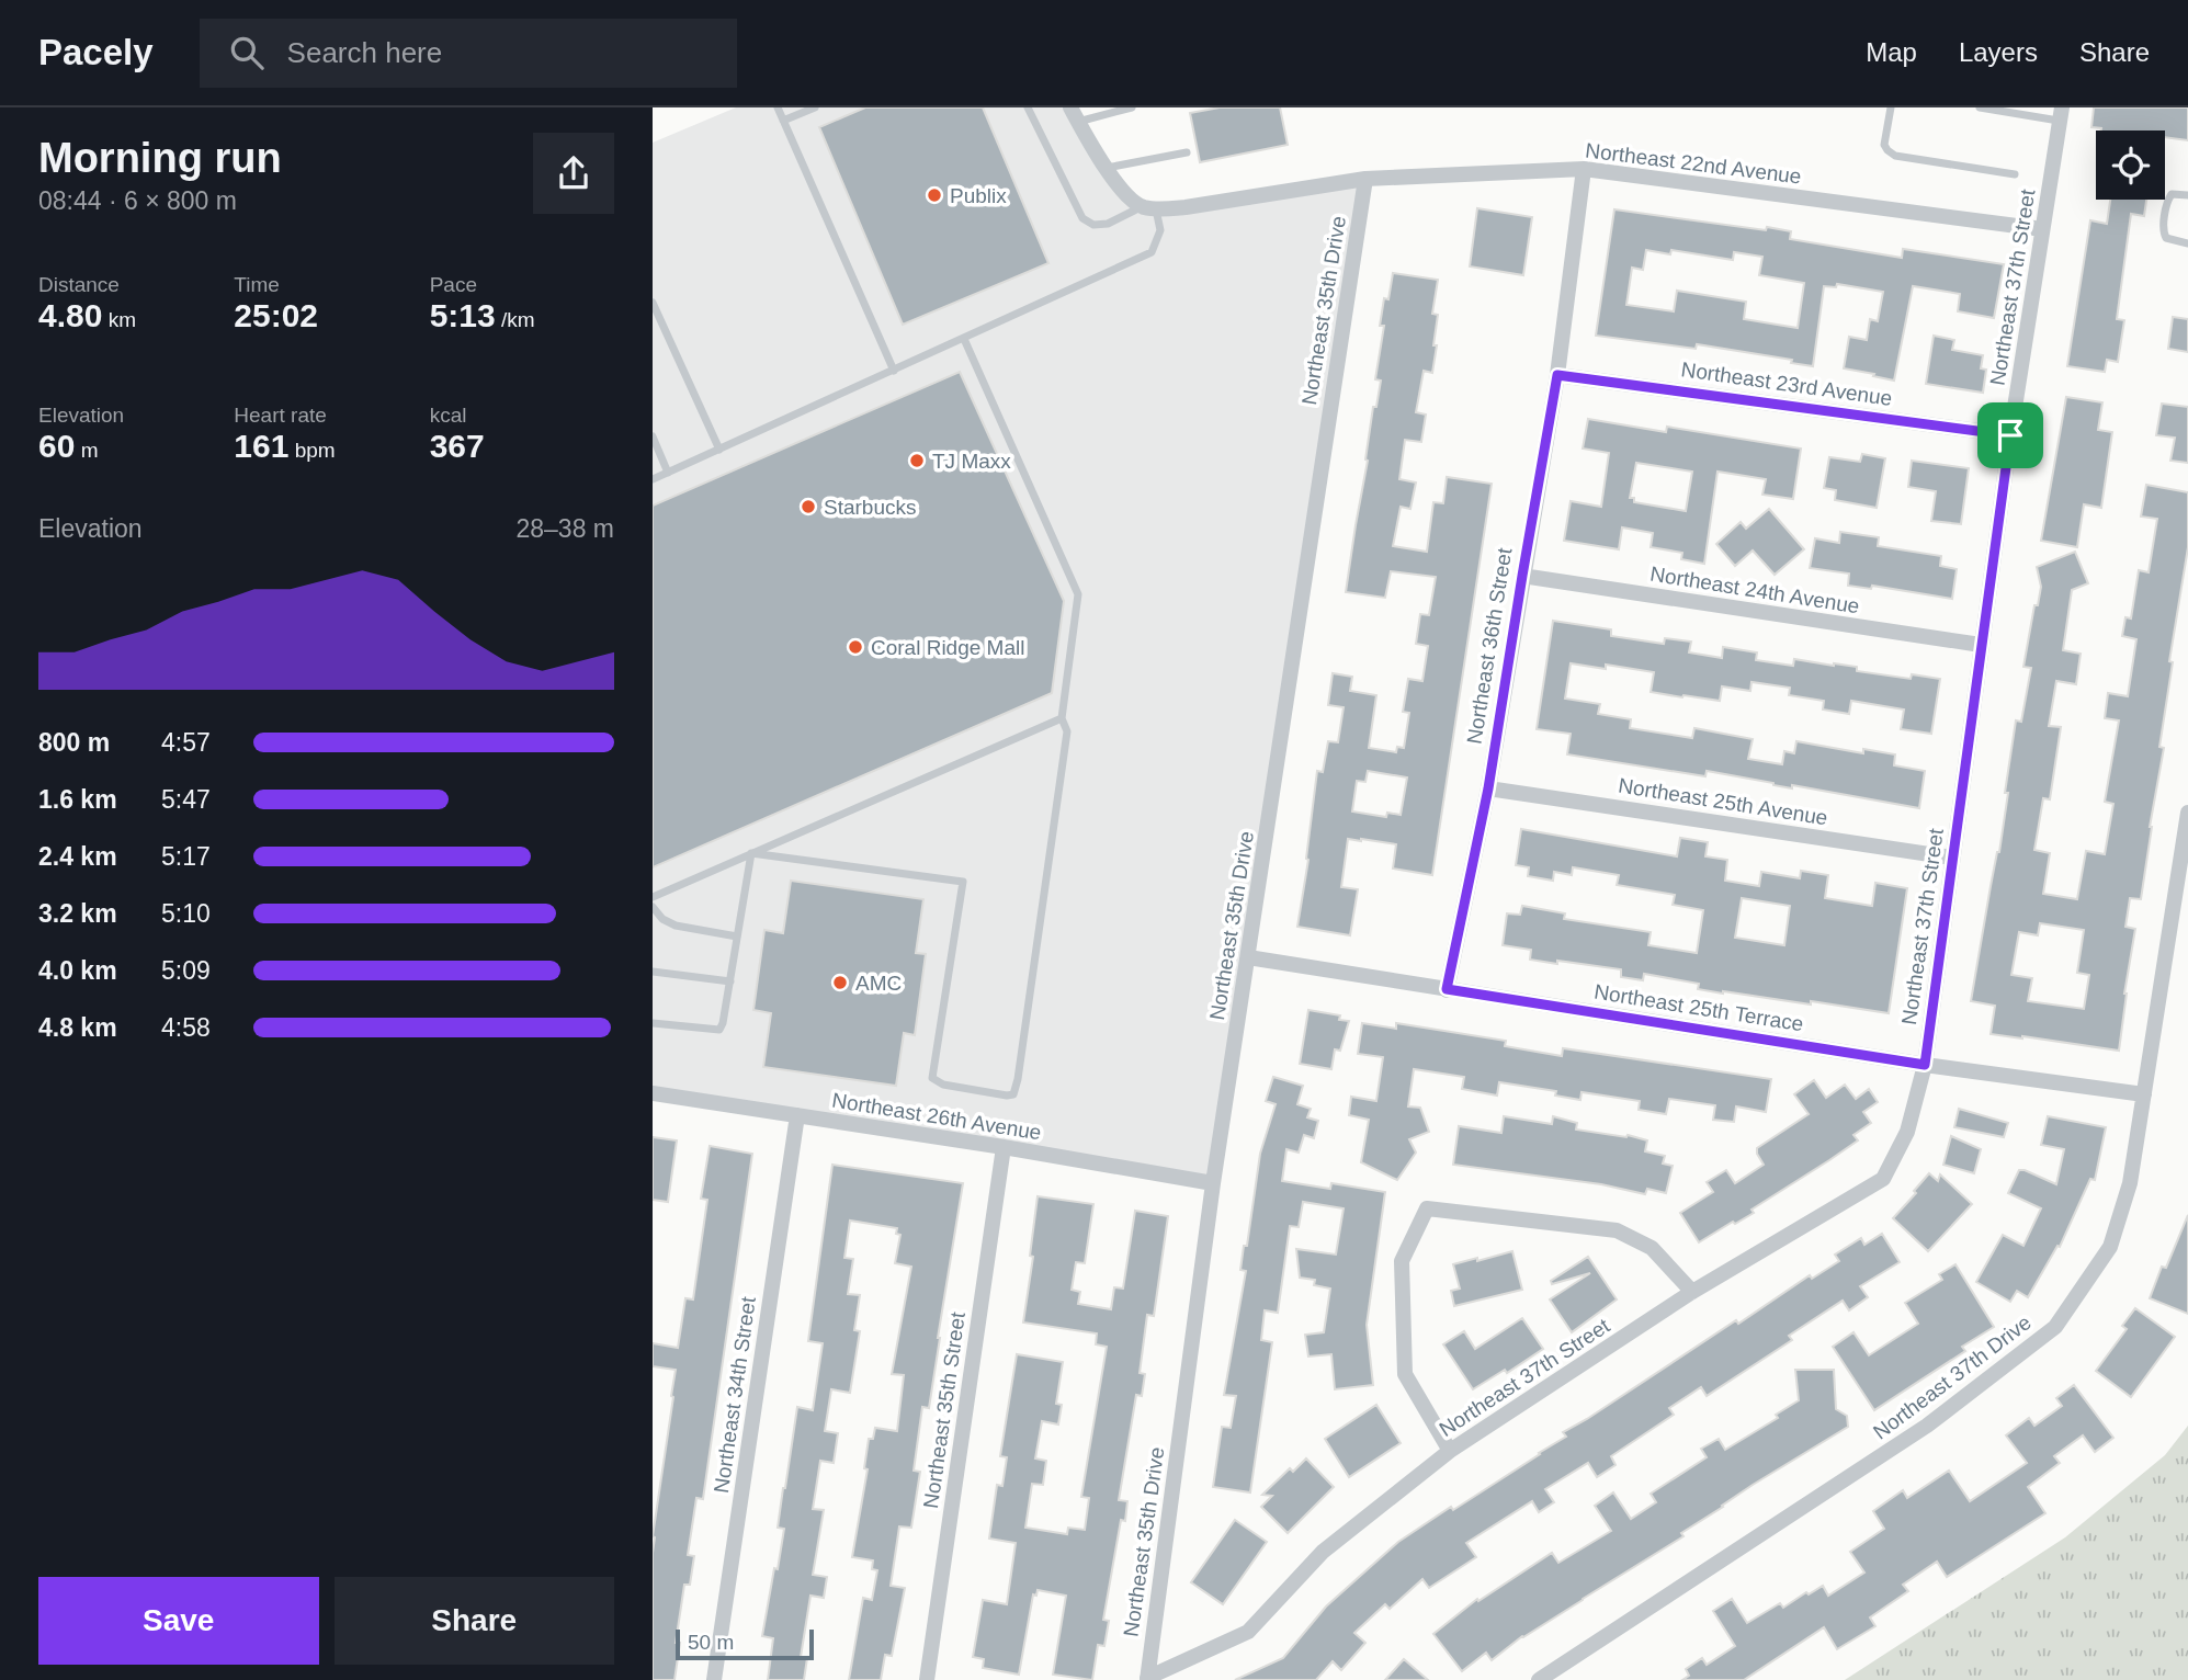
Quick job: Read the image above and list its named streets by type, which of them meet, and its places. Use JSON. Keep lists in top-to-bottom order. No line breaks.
{"streets":{"street":["Northeast 22nd Avenue","Northeast 37th Street","Northeast 35th Drive","Northeast 23rd Avenue","Northeast 24th Avenue","Northeast 36th Street","Northeast 25th Avenue","Northeast 25th Terrace","Northeast 26th Avenue","Northeast 37th Drive","Northeast 34th Street","Northeast 35th Street"]},"crossings":[["Northeast 22nd Avenue","Northeast 37th Street"],["Northeast 22nd Avenue","Northeast 35th Drive"],["Northeast 22nd Avenue","Northeast 36th Street"],["Northeast 37th Street","Northeast 35th Drive"],["Northeast 37th Street","Northeast 23rd Avenue"],["Northeast 37th Street","Northeast 24th Avenue"],["Northeast 37th Street","Northeast 25th Avenue"],["Northeast 37th Street","Northeast 25th Terrace"],["Northeast 35th Drive","Northeast 25th Terrace"],["Northeast 35th Drive","Northeast 26th Avenue"],["Northeast 23rd Avenue","Northeast 36th Street"],["Northeast 24th Avenue","Northeast 36th Street"],["Northeast 36th Street","Northeast 25th Avenue"],["Northeast 36th Street","Northeast 25th Terrace"],["Northeast 25th Terrace","Northeast 37th Drive"],["Northeast 26th Avenue","Northeast 34th Street"],["Northeast 26th Avenue","Northeast 35th Street"]],"places":["Publix","TJ Maxx","Starbucks","Coral Ridge Mall","AMC"],"scale_bar":"50 m","page":{"header":"Pacely","search":"Search here","nav":["Map","Layers","Share"],"heading":["Morning run","08:44 · 6 × 800 m"],"stats":[["Distance","4.80 km"],["Time","25:02"],["Pace","5:13 /km"],["Elevation","60 m"],["Heart rate","161 bpm"],["kcal","367"]],"chart":["Elevation","28–38 m"],"list":[{"name":"800 m","note":"4:57"},{"name":"1.6 km","note":"5:47"},{"name":"2.4 km","note":"5:17"},{"name":"3.2 km","note":"5:10"},{"name":"4.0 km","note":"5:09"},{"name":"4.8 km","note":"4:58"}],"buttons":["Save","Share"],"scale":"50 m"}}
